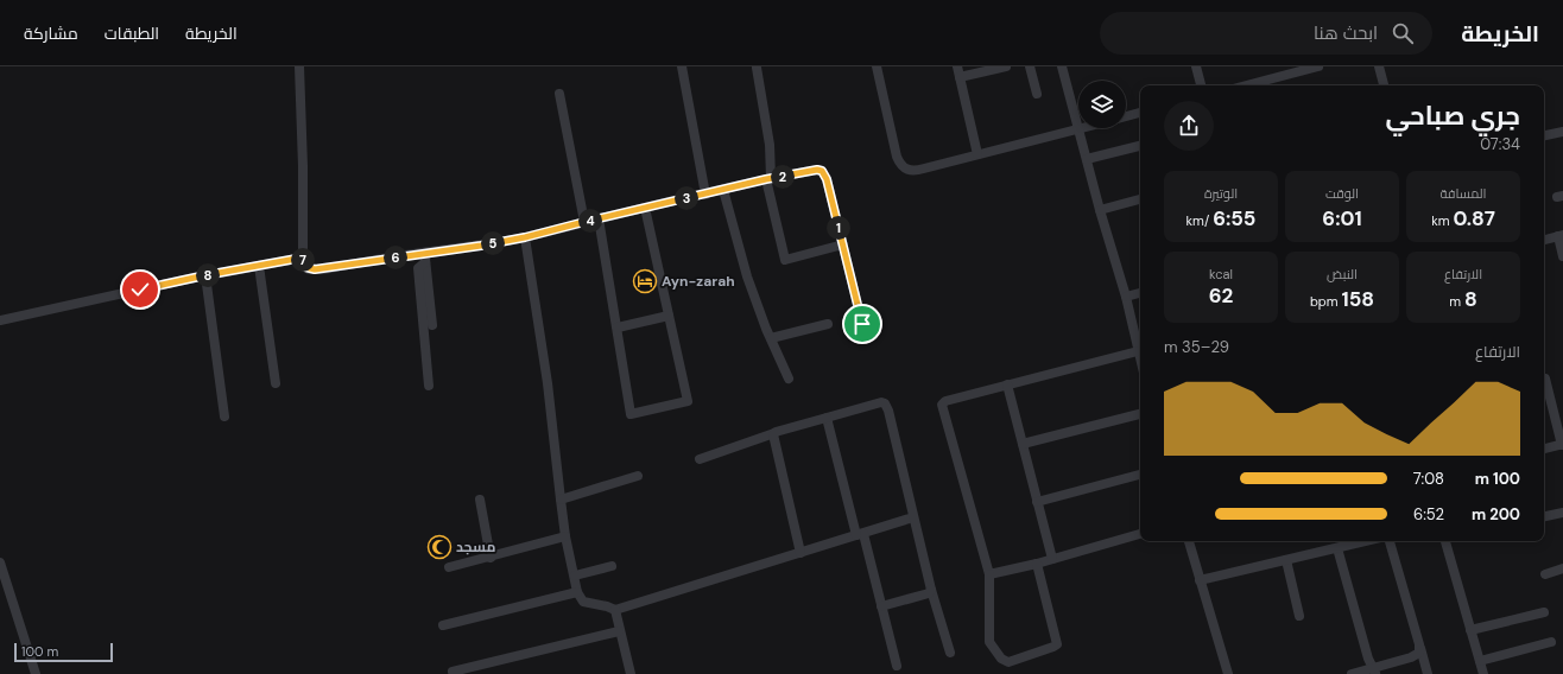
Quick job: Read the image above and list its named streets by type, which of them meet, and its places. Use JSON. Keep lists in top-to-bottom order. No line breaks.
{"places":{"hotel":["Ayn-zarah"],"mosque":["مسجد"]},"scale_bar":"100 m","page":{"header":"الخريطة","search":"ابحث هنا","nav":["الخريطة","الطبقات","مشاركة"],"heading":["جري صباحي","07:34"],"pins":["2","3","4","1","5","6","7","8"],"stats":[["المسافة","0.87 km"],["الوقت","6:01"],["الوتيرة","6:55 /km"],["الارتفاع","8 m"],["النبض","158 bpm"],["kcal","62"]],"chart":["الارتفاع","29–35 m"],"list":[{"name":"100 m","note":"7:08"},{"name":"200 m","note":"6:52"}],"scale":"100 m"}}
